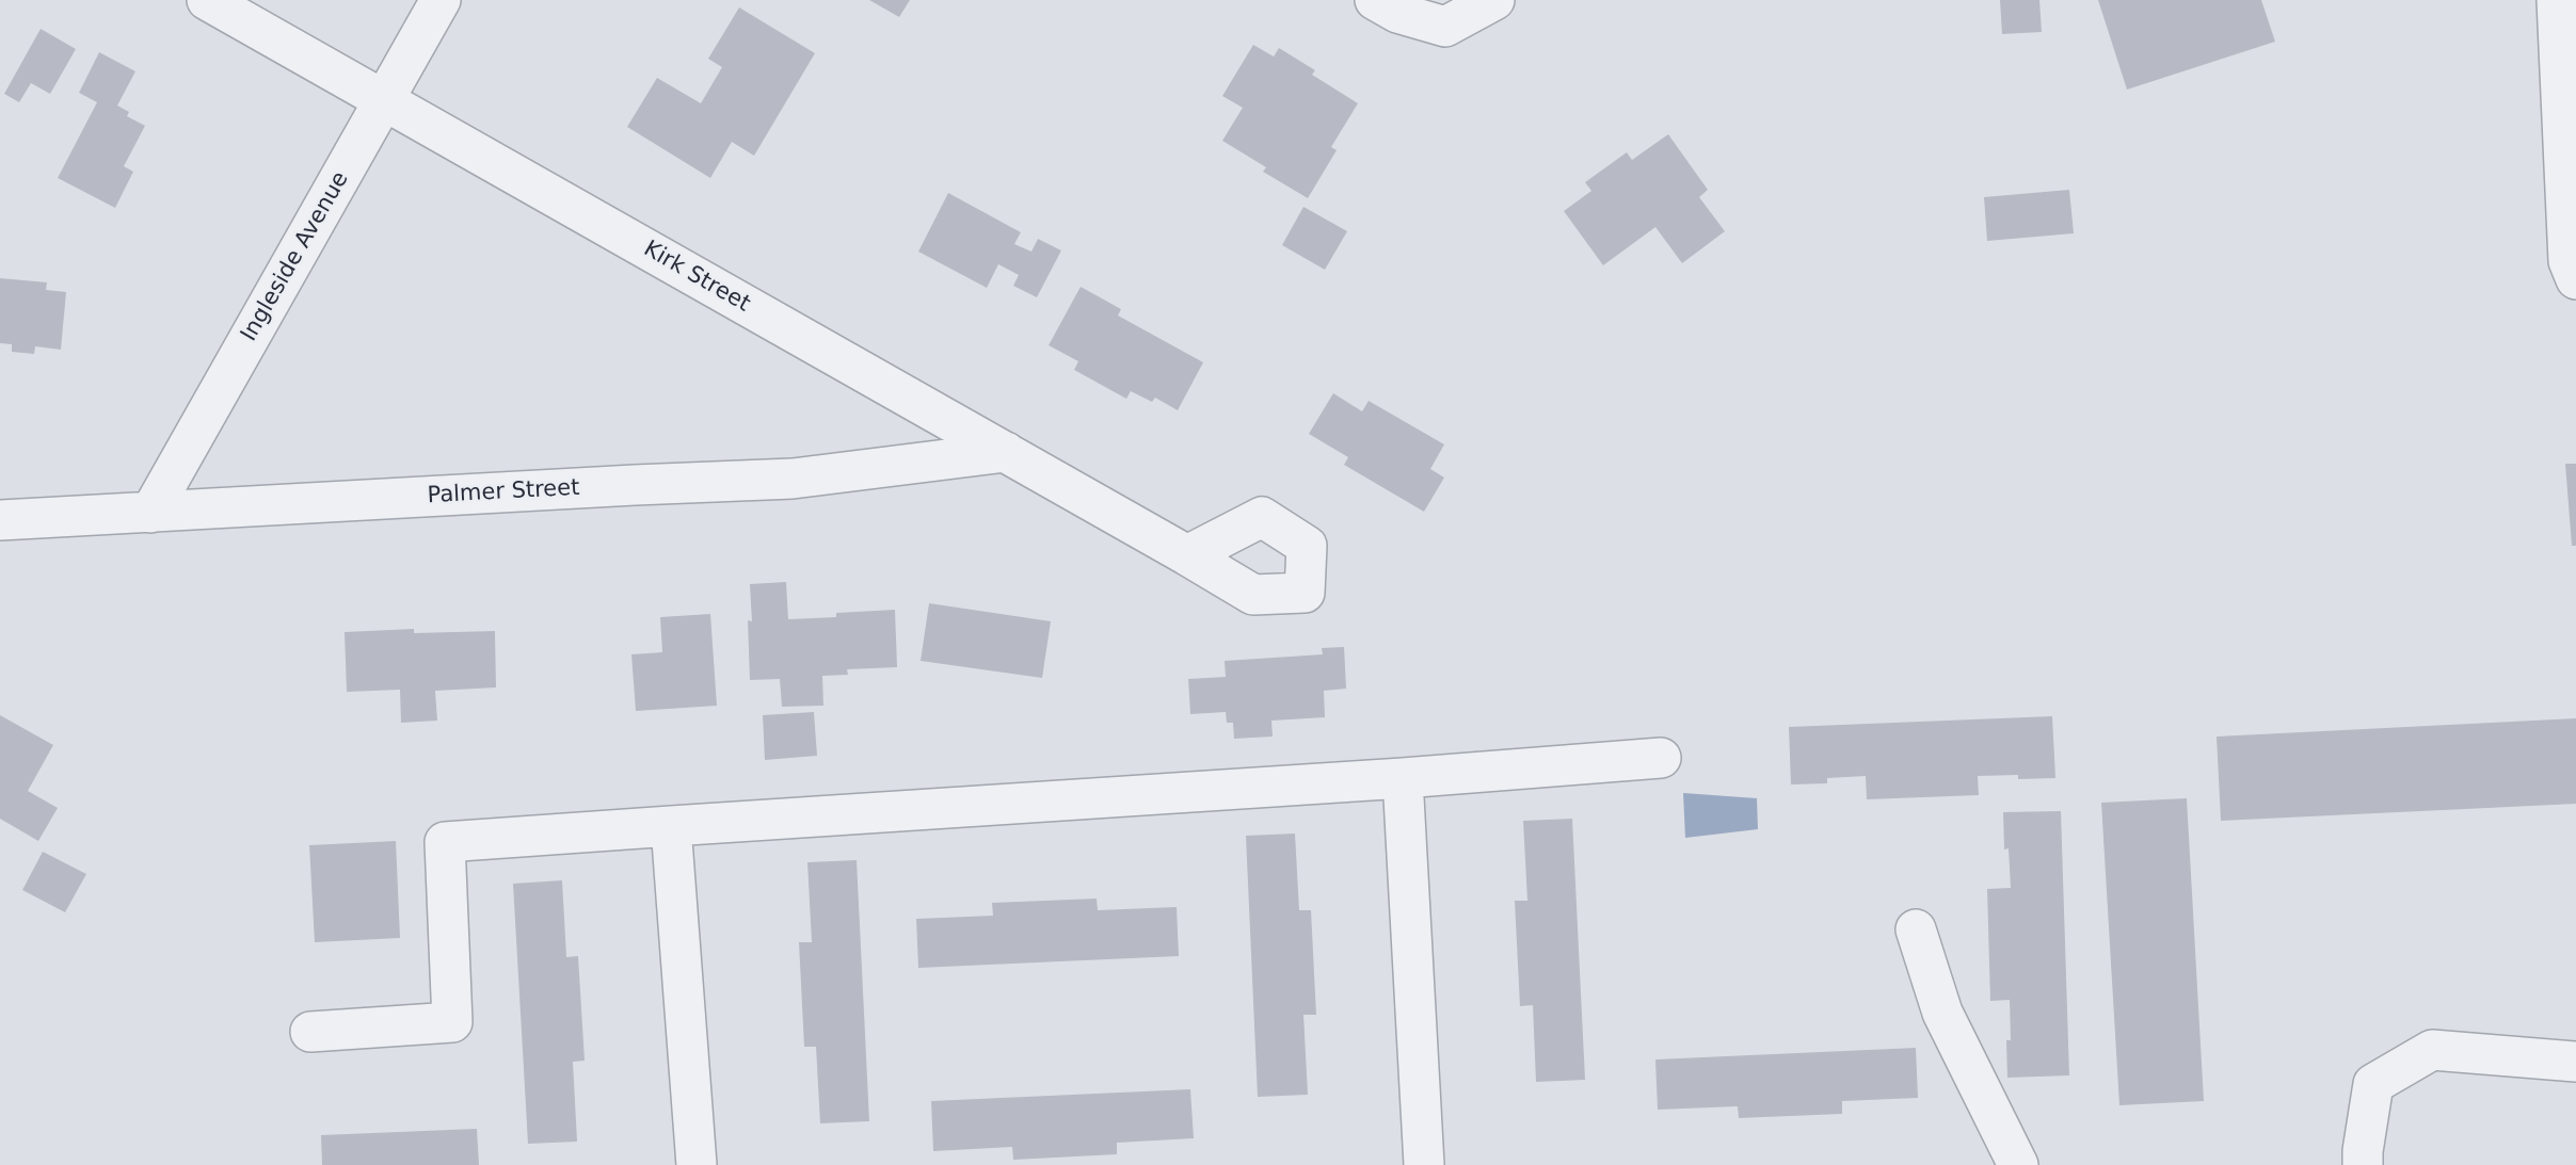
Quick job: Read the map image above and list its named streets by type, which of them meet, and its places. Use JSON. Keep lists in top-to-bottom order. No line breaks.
{"streets":{"street":["Ingleside Avenue","Kirk Street","Palmer Street"]},"crossings":[["Ingleside Avenue","Kirk Street"],["Ingleside Avenue","Palmer Street"],["Kirk Street","Palmer Street"]]}
